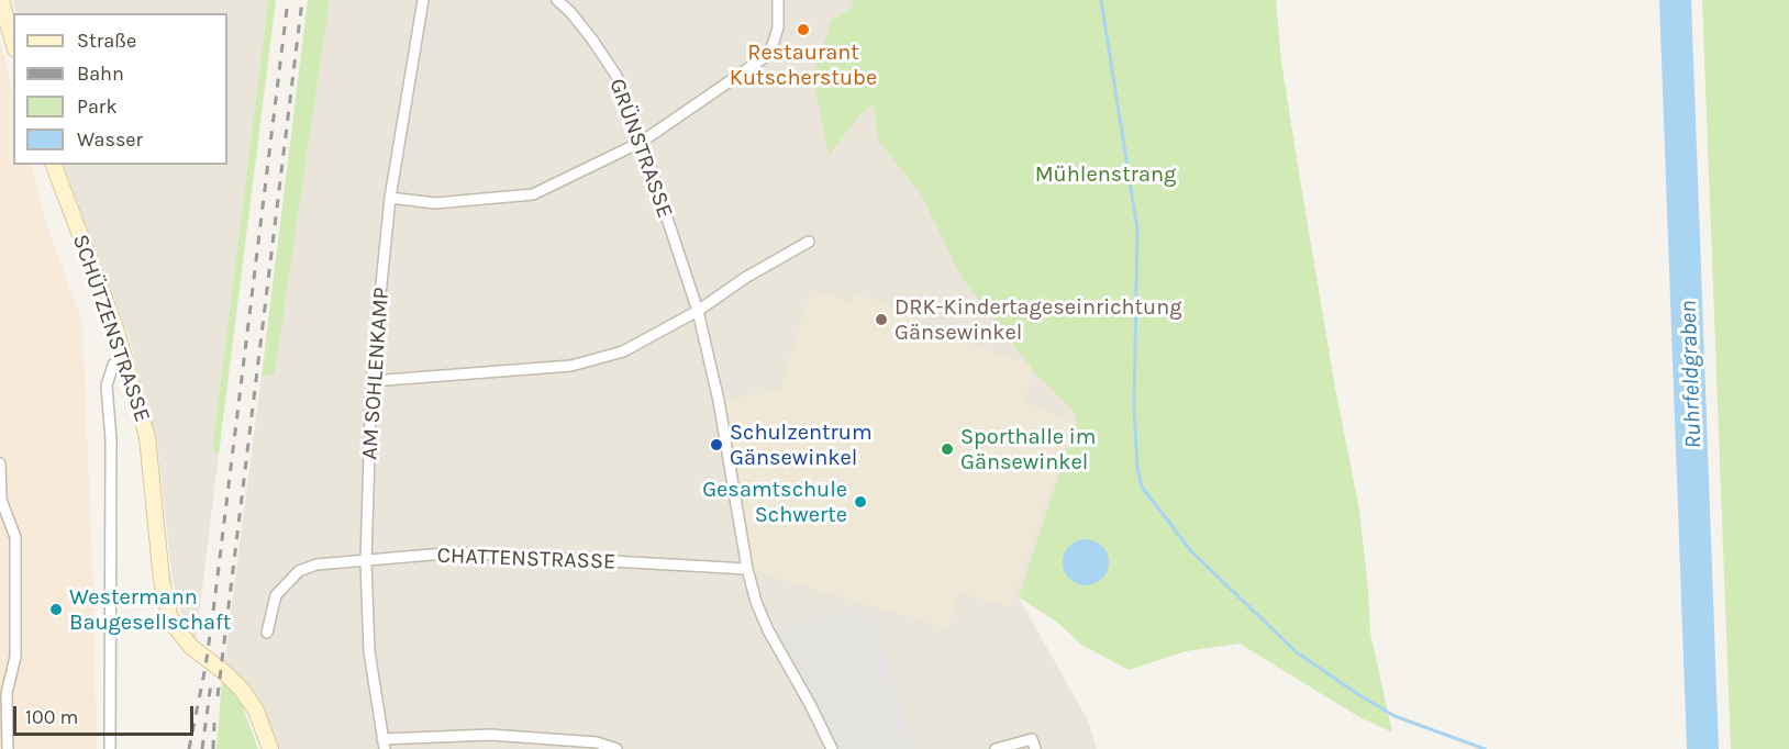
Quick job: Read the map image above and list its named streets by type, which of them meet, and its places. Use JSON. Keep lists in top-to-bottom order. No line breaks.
{"streets":{"main road":["SCHÜTZENSTRASSE"],"street":["GRÜNSTRASSE","AM SOHLENKAMP","CHATTENSTRASSE"]},"crossings":[["GRÜNSTRASSE","CHATTENSTRASSE"],["AM SOHLENKAMP","CHATTENSTRASSE"]],"water":["Ruhrfeldgraben"],"parks":["Mühlenstrang"],"places":["Restaurant Kutscherstube","DRK-Kindertageseinrichtung Gänsewinkel","Schulzentrum Gänsewinkel","Sporthalle im Gänsewinkel","Gesamtschule Schwerte","Westermann Baugesellschaft"],"legend":["Straße","Bahn","Park","Wasser"],"scale_bar":"100 m"}
